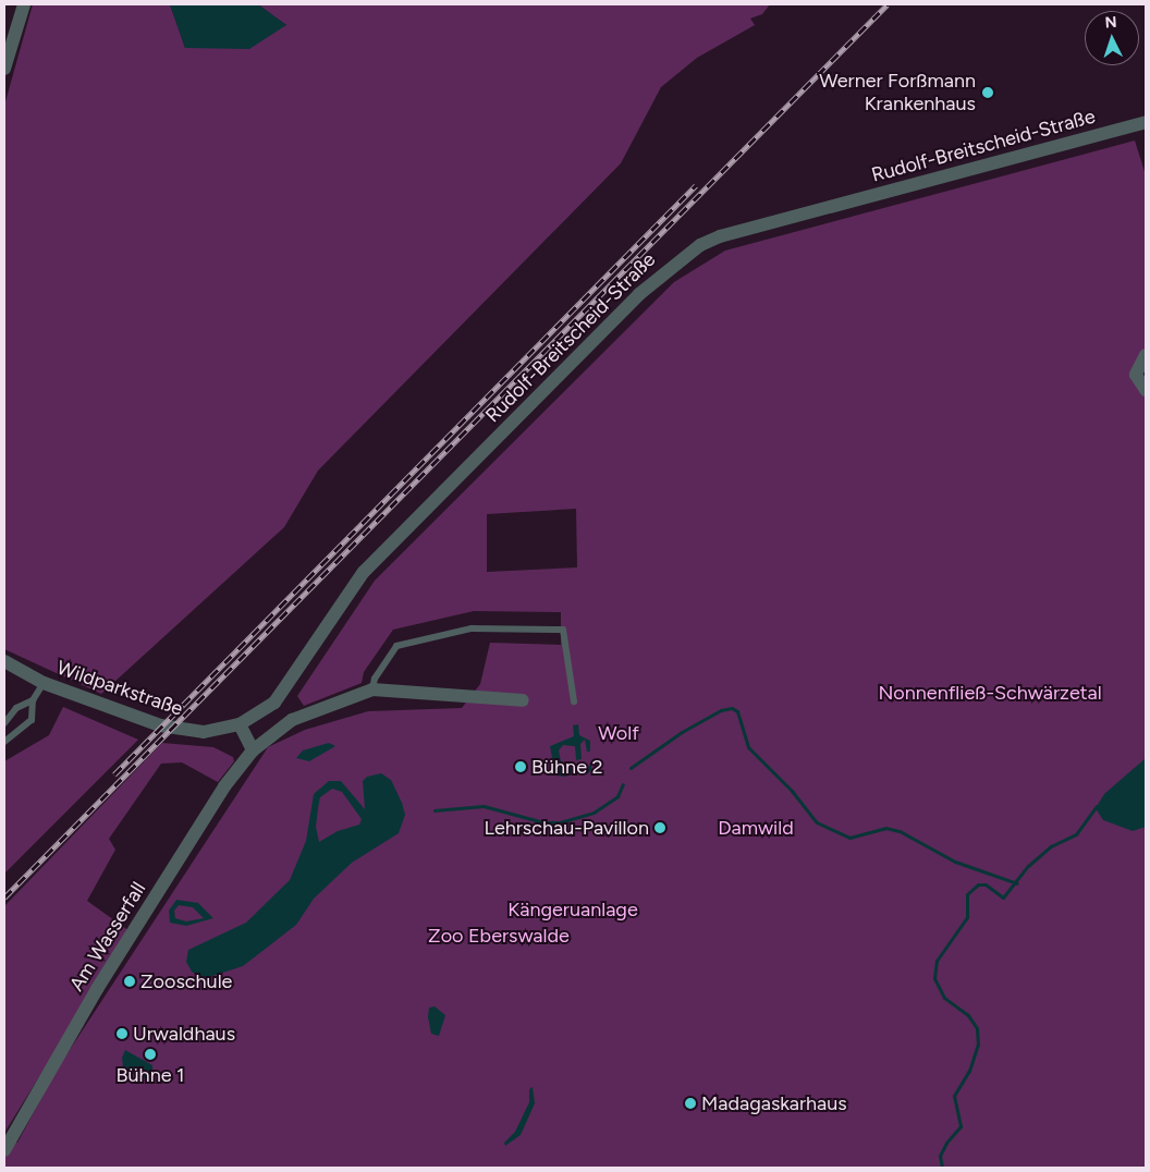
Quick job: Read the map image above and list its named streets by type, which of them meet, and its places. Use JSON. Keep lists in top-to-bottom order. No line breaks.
{"streets":{"street":["Rudolf-Breitscheid-Straße","Wildparkstraße","Am Wasserfall"]},"crossings":[["Rudolf-Breitscheid-Straße","Wildparkstraße"]],"parks":["Nonnenfließ-Schwärzetal","Wolf","Damwild","Kängeruanlage","Zoo Eberswalde"],"places":["Werner Forßmann Krankenhaus","Bühne 2","Lehrschau-Pavillon","Zooschule","Urwaldhaus","Bühne 1","Madagaskarhaus"],"north":"top"}
